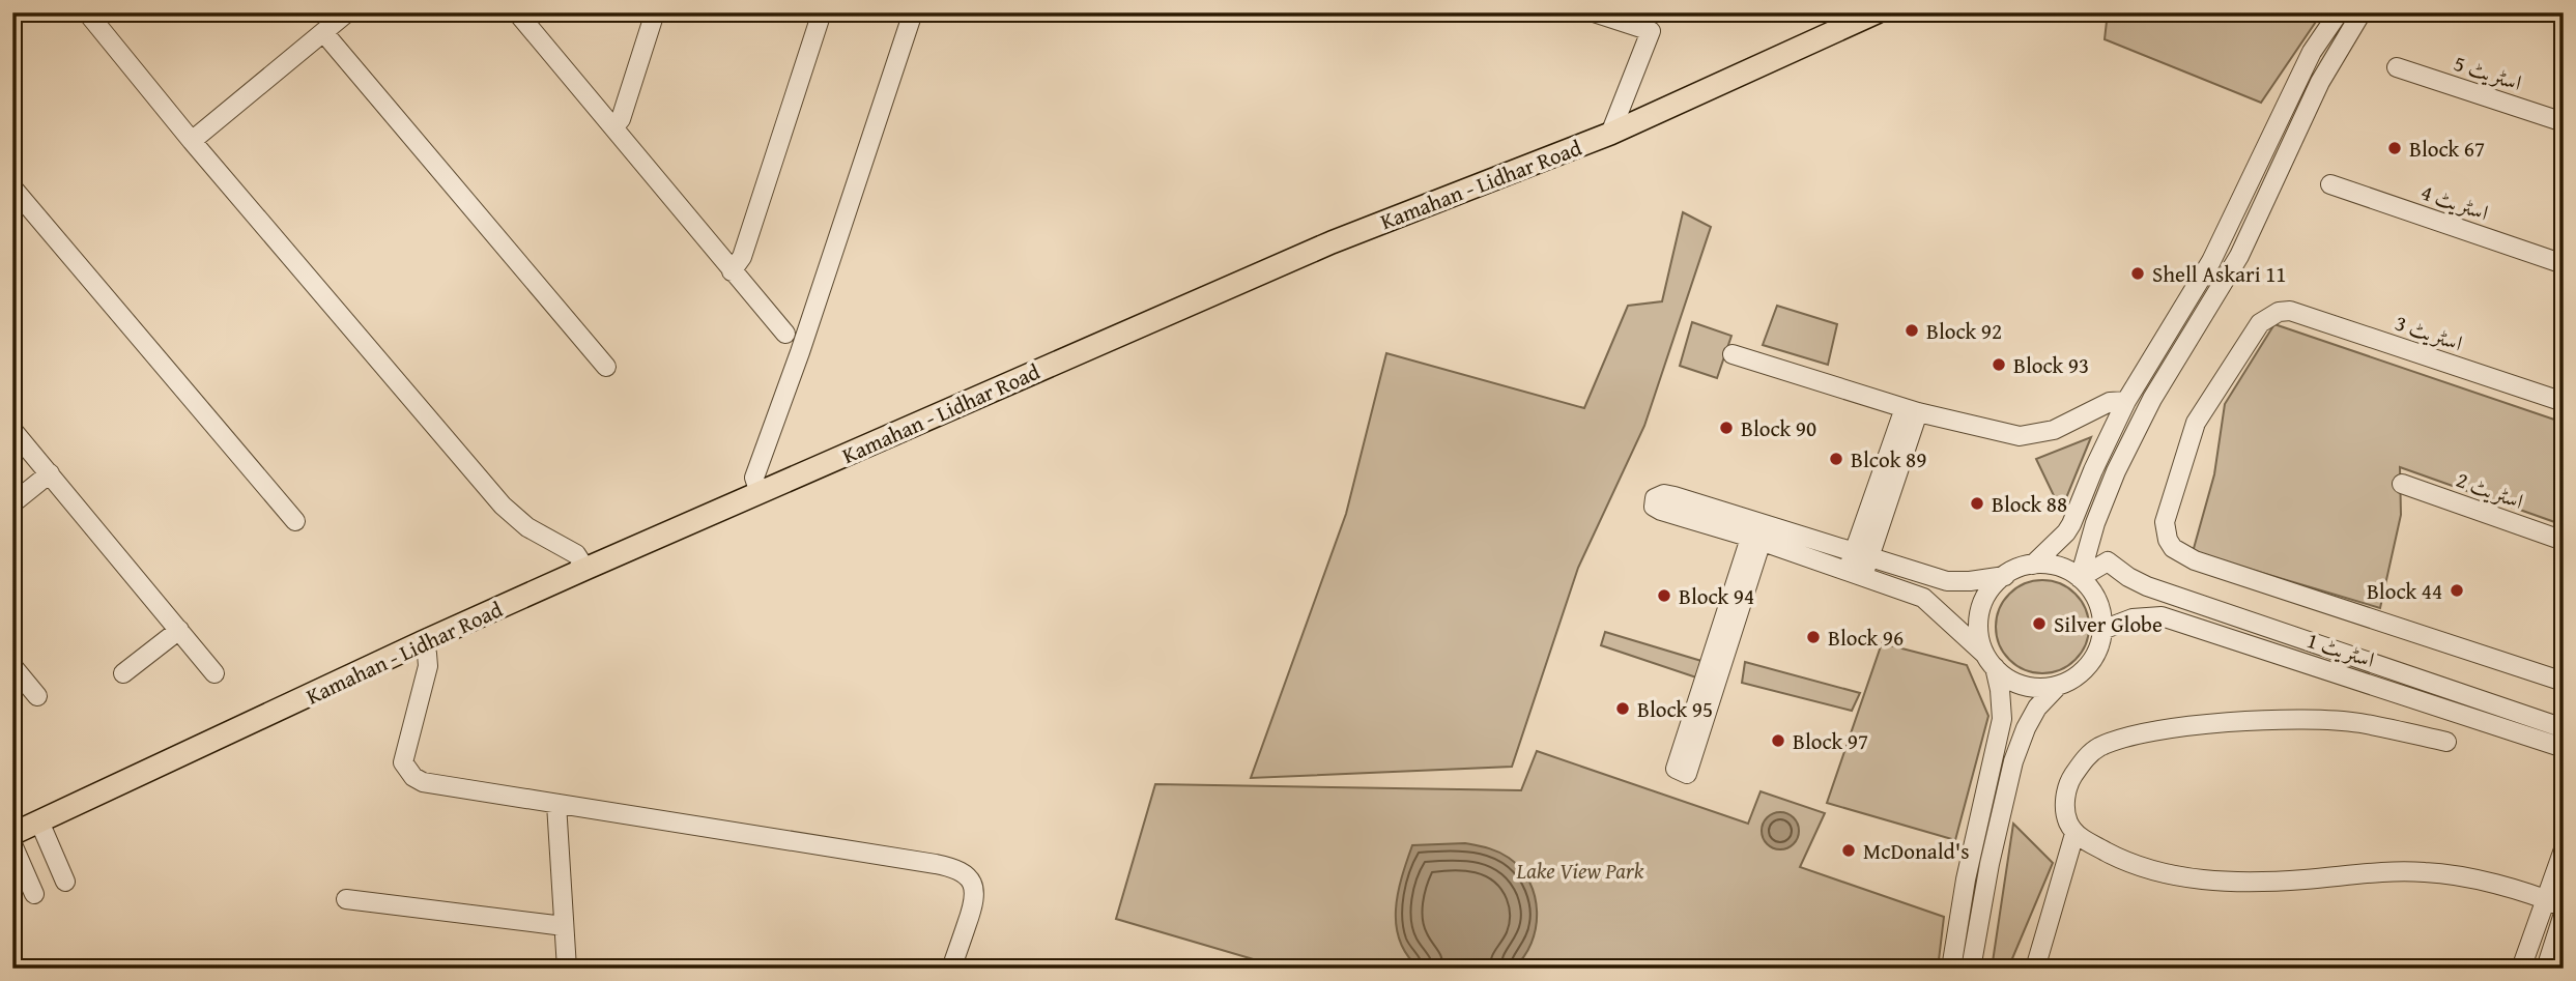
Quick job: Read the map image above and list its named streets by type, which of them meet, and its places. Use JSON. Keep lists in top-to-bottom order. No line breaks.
{"streets":{"main road":["Kamahan - Lidhar Road"],"street":["اسٹریٹ 5","اسٹریٹ 4","اسٹریٹ 3","اسٹریٹ 2","اسٹریٹ 1"]},"parks":["Lake View Park"],"places":["Block 67","Shell Askari 11","Block 92","Block 93","Block 90","Blcok 89","Block 88","Block 44","Block 94","Silver Globe","Block 96","Block 95","Block 97","McDonald's"]}
